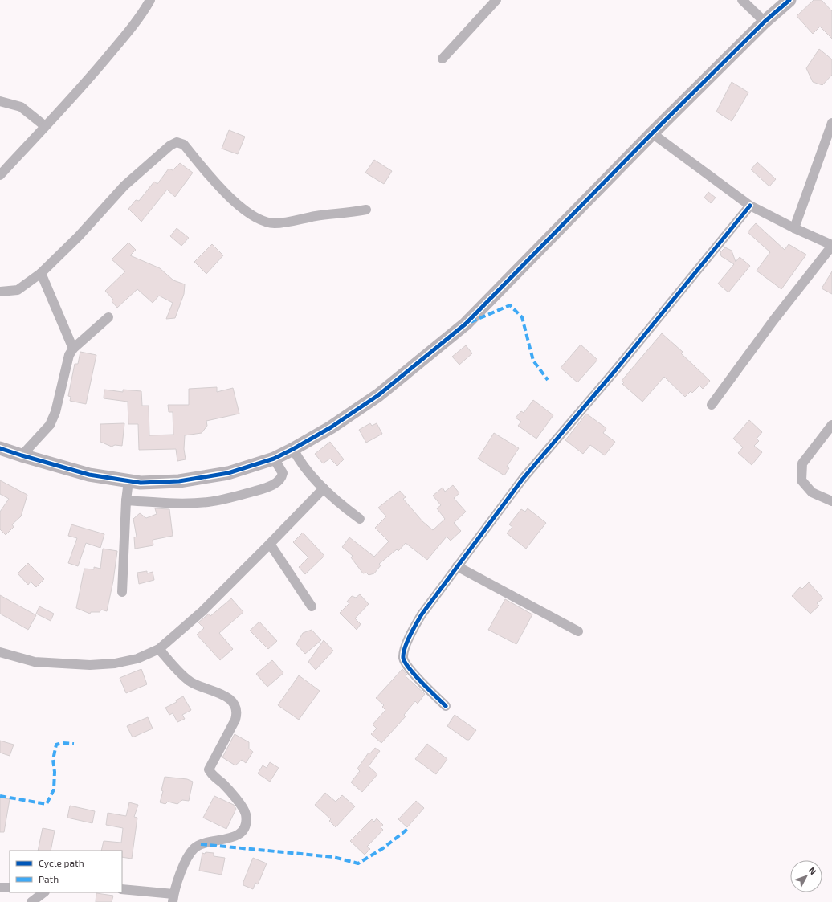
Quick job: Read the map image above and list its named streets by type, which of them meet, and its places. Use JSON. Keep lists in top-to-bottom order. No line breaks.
{"legend":["Cycle path","Path"],"north":"top right"}
